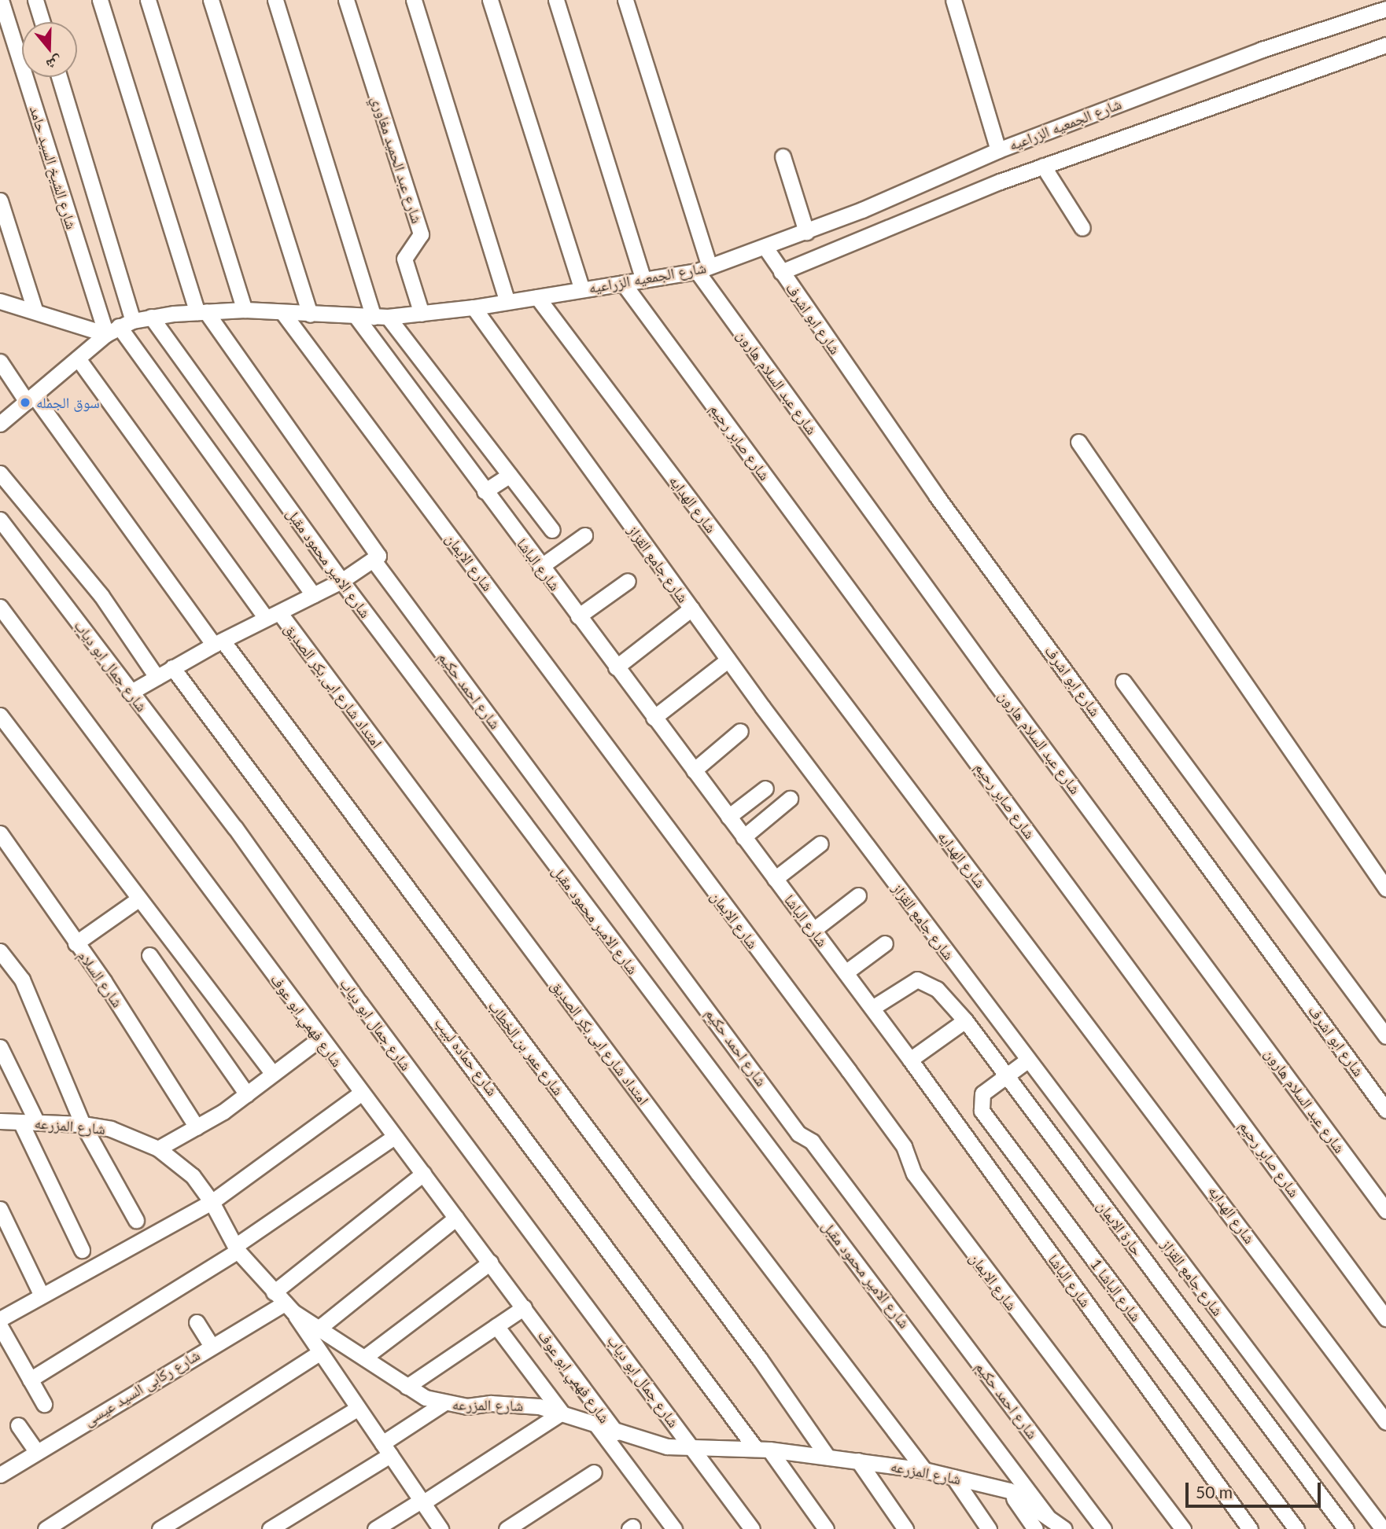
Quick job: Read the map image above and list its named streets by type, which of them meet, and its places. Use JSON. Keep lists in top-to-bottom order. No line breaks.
{"streets":{"street":["شارع الجمعيه الزراعيه","شارع عبد الحميد مغاوري","شارع الشيخ السيد حامد","شارع ابو اشرف","شارع عبد السلام هارون","شارع صابر رحيم","شارع الهدايه","شارع الايمان","شارع الامير محمود مقبل","شارع جامع القزاز","شارع الباشا","شارع جمال ابو دياب","امتداد شارع ابى بكر الصديق","شارع احمد حكيم","شارع السلام","شارع فهمي ابو عوف","شارع عمر بن الخطاب","شارع حماده لبيب","شارع المزرعه","حارة الايمان","شارع الباشا 1","شارع ركابى السيد عيسى"]},"crossings":[["شارع الجمعيه الزراعيه","شارع عبد الحميد مغاوري"],["شارع الجمعيه الزراعيه","شارع الشيخ السيد حامد"],["شارع الجمعيه الزراعيه","شارع ابو اشرف"],["شارع الجمعيه الزراعيه","شارع عبد السلام هارون"],["شارع الجمعيه الزراعيه","شارع صابر رحيم"],["شارع الجمعيه الزراعيه","شارع الهدايه"],["شارع الجمعيه الزراعيه","شارع الايمان"],["شارع الجمعيه الزراعيه","شارع الامير محمود مقبل"],["شارع الجمعيه الزراعيه","شارع جامع القزاز"],["شارع الجمعيه الزراعيه","شارع الباشا"],["شارع الجمعيه الزراعيه","امتداد شارع ابى بكر الصديق"],["شارع الجمعيه الزراعيه","شارع احمد حكيم"],["شارع الجمعيه الزراعيه","شارع عمر بن الخطاب"],["شارع الامير محمود مقبل","شارع المزرعه"],["شارع جامع القزاز","شارع الباشا 1"],["شارع الباشا","حارة الايمان"],["شارع جمال ابو دياب","شارع المزرعه"],["امتداد شارع ابى بكر الصديق","شارع المزرعه"],["شارع فهمي ابو عوف","شارع المزرعه"],["شارع فهمي ابو عوف","شارع ركابى السيد عيسى"],["شارع عمر بن الخطاب","شارع المزرعه"],["شارع حماده لبيب","شارع المزرعه"],["شارع المزرعه","شارع ركابى السيد عيسى"],["حارة الايمان","شارع الباشا 1"]],"places":["سوق الجمله"],"scale_bar":"50 m","north":"bottom"}
